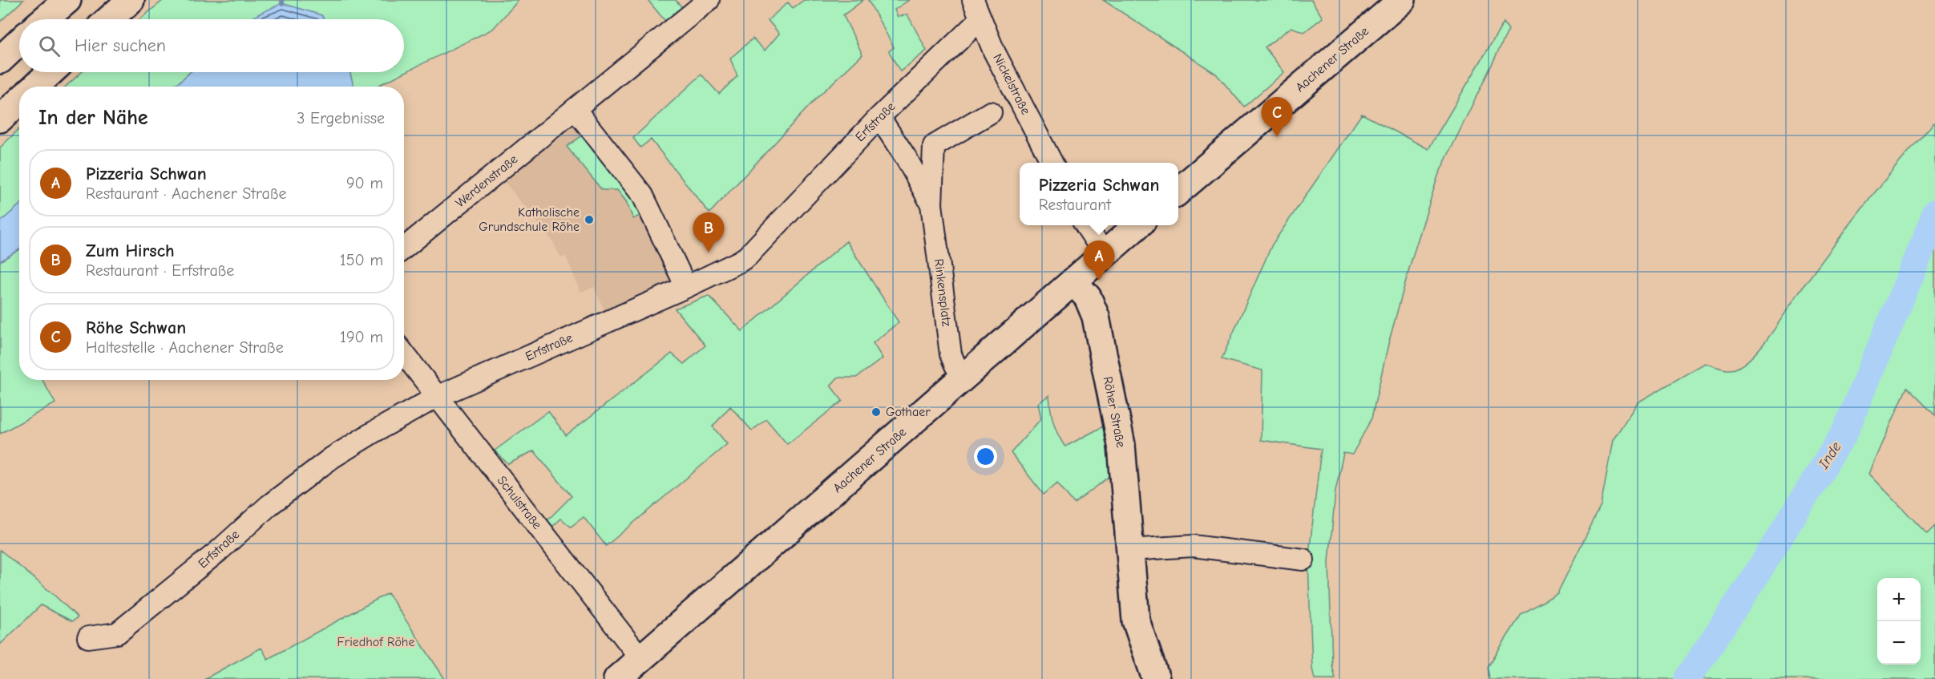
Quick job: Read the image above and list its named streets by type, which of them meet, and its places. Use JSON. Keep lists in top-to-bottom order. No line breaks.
{"streets":{"main road":["Aachener Straße","Röher Straße"],"street":["Nickelstraße","Erfstraße","Werdenstraße","Rinkensplatz","Schulstraße"]},"crossings":[["Aachener Straße","Rinkensplatz"],["Aachener Straße","Röher Straße"],["Aachener Straße","Schulstraße"],["Nickelstraße","Erfstraße"],["Erfstraße","Rinkensplatz"],["Erfstraße","Schulstraße"]],"water":["Inde"],"parks":["Friedhof Röhe"],"places":["Katholische Grundschule Röhe","Gothaer"],"page":{"search":"Hier suchen","heading":["In der Nähe","3 Ergebnisse"],"pins":["C","B","A"],"list":[{"mark":"A","name":"Pizzeria Schwan","note":"Restaurant · Aachener Straße","value":"90 m"},{"mark":"B","name":"Zum Hirsch","note":"Restaurant · Erfstraße","value":"150 m"},{"mark":"C","name":"Röhe Schwan","note":"Haltestelle · Aachener Straße","value":"190 m"}],"popup":["Pizzeria Schwan","Restaurant"],"map_buttons":["+","−"]}}
